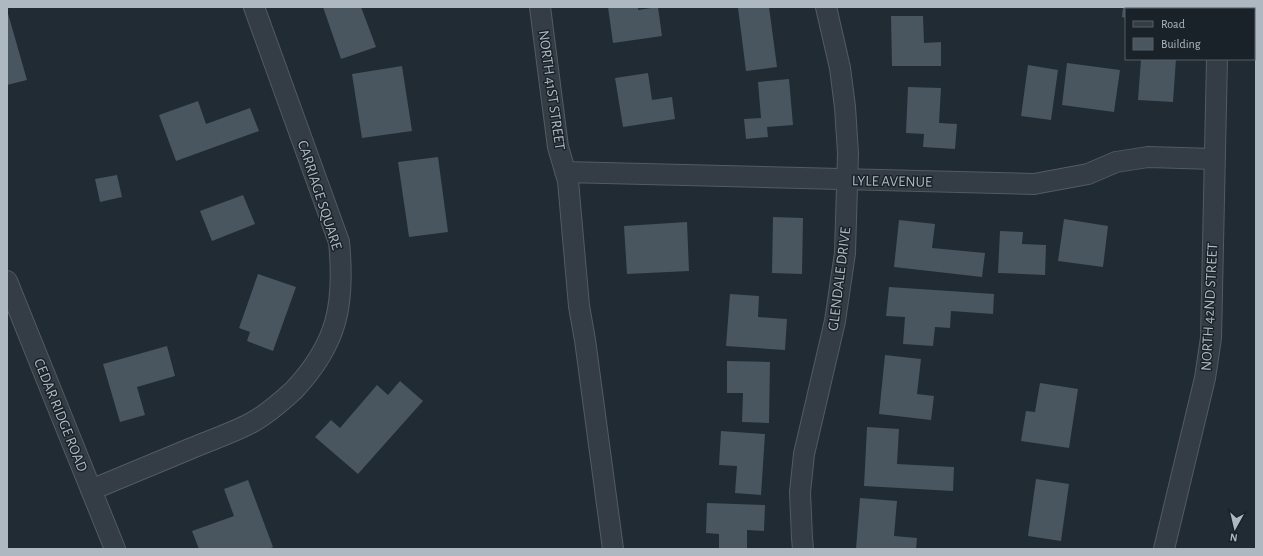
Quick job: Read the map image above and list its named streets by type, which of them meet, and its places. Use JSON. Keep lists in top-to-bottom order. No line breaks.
{"streets":{"street":["NORTH 41ST STREET","LYLE AVENUE","CARRIAGE SQUARE","GLENDALE DRIVE","NORTH 42ND STREET","CEDAR RIDGE ROAD"]},"crossings":[["NORTH 41ST STREET","LYLE AVENUE"],["LYLE AVENUE","GLENDALE DRIVE"],["LYLE AVENUE","NORTH 42ND STREET"],["CARRIAGE SQUARE","CEDAR RIDGE ROAD"]],"legend":["Road","Building"],"north":"bottom"}
